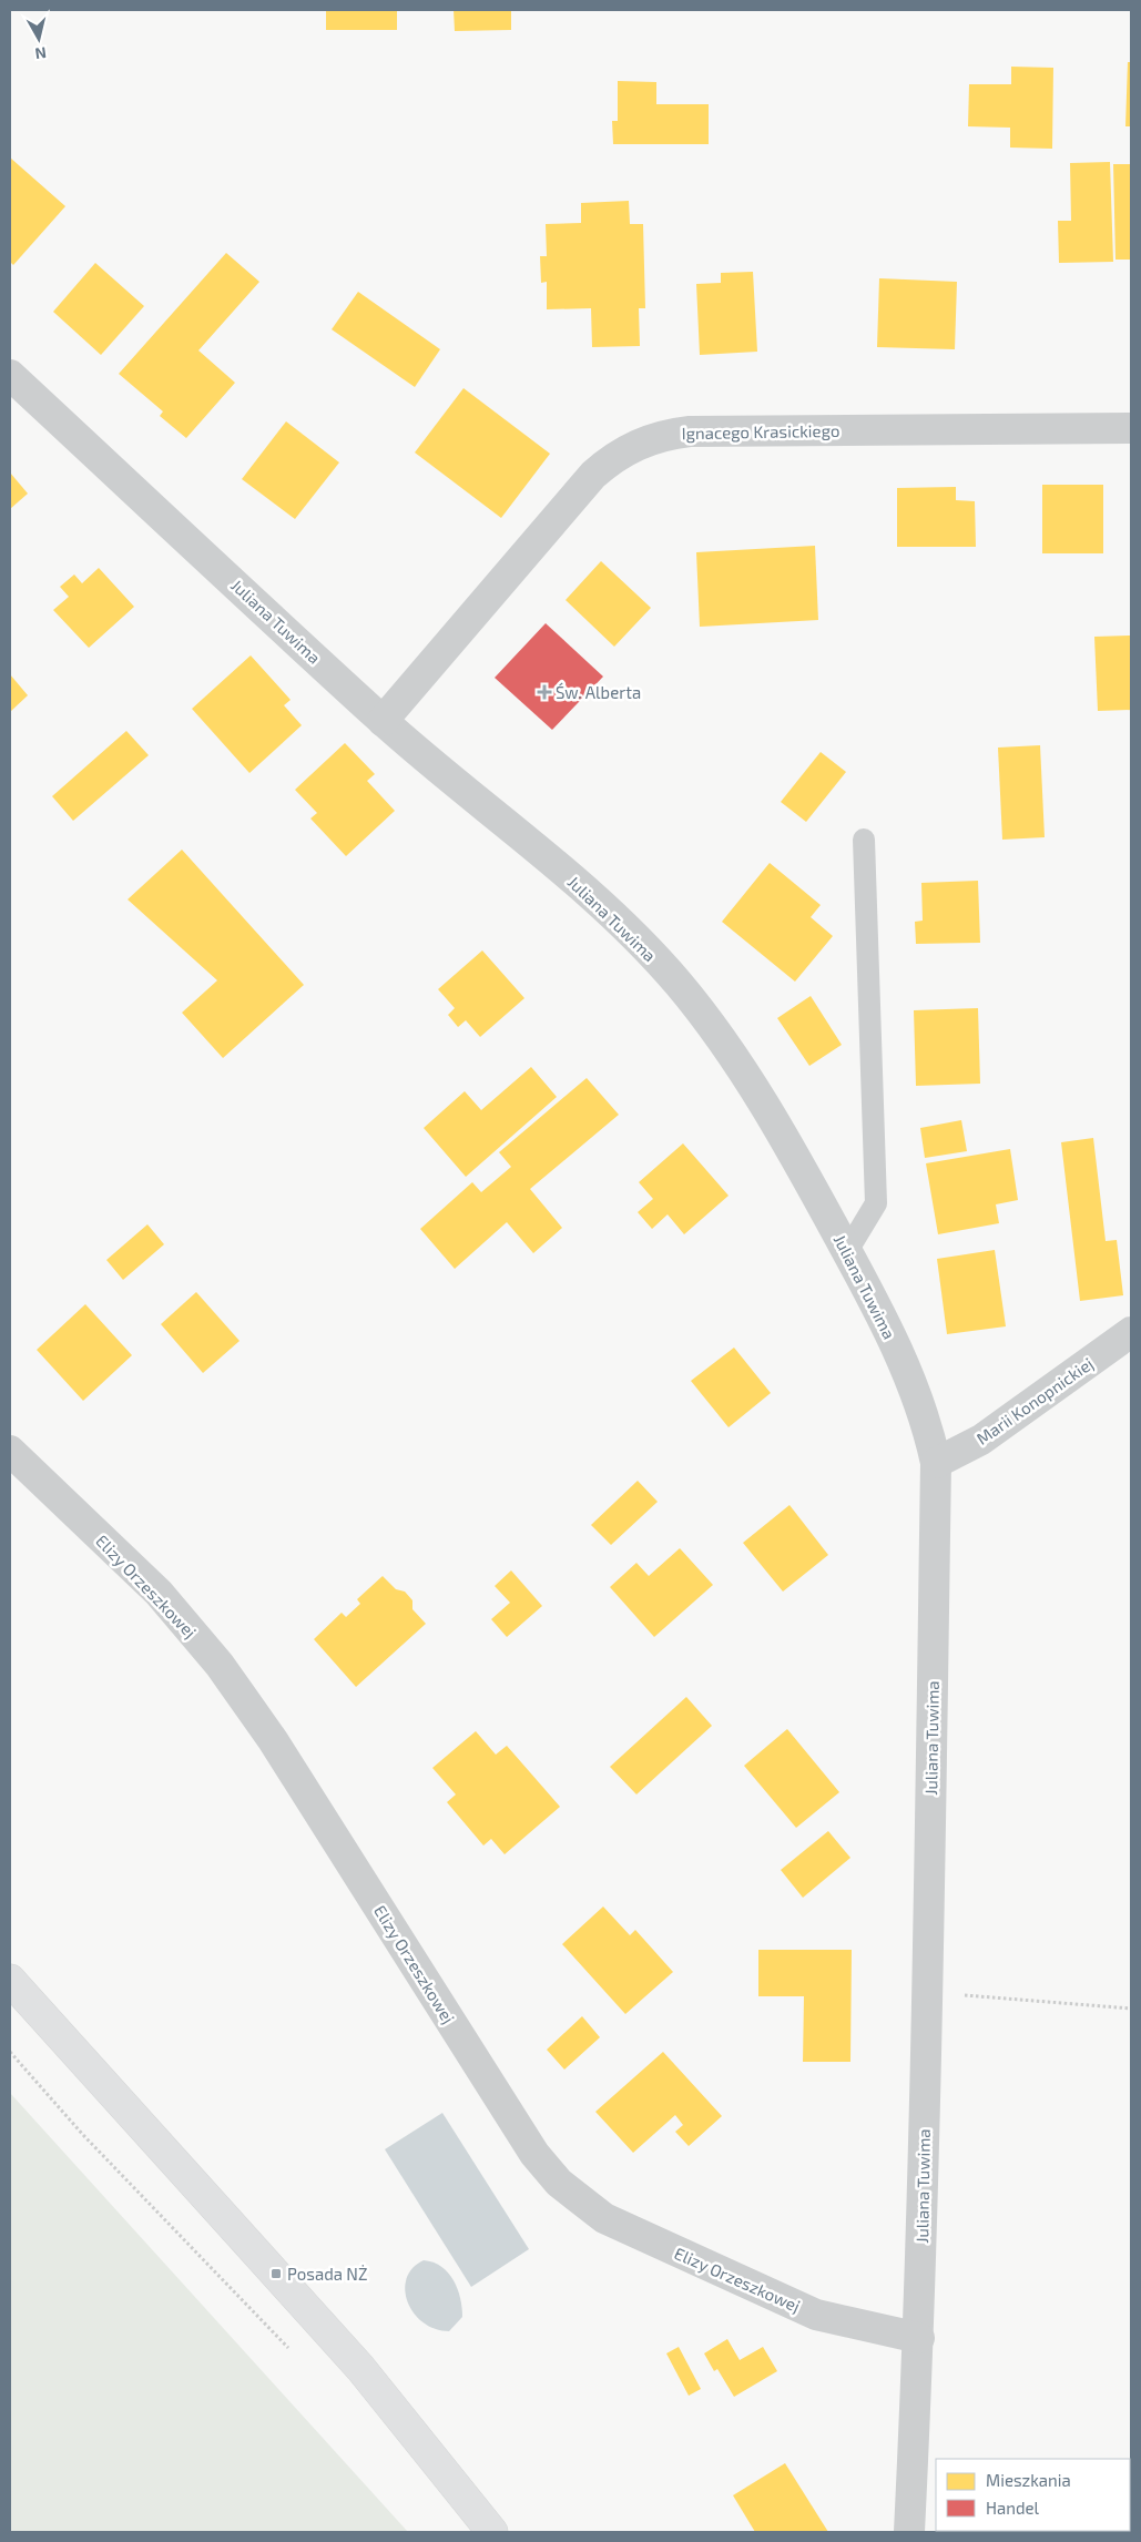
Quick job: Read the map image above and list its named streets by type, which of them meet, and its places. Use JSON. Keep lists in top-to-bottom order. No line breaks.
{"streets":{"street":["Ignacego Krasickiego","Juliana Tuwima","Marii Konopnickiej","Elizy Orzeszkowej"]},"crossings":[["Ignacego Krasickiego","Juliana Tuwima"],["Juliana Tuwima","Marii Konopnickiej"],["Juliana Tuwima","Elizy Orzeszkowej"]],"places":{"health":["Św. Alberta"],"transit":["Posada NŻ"]},"legend":["Mieszkania","Handel"],"north":"bottom"}
